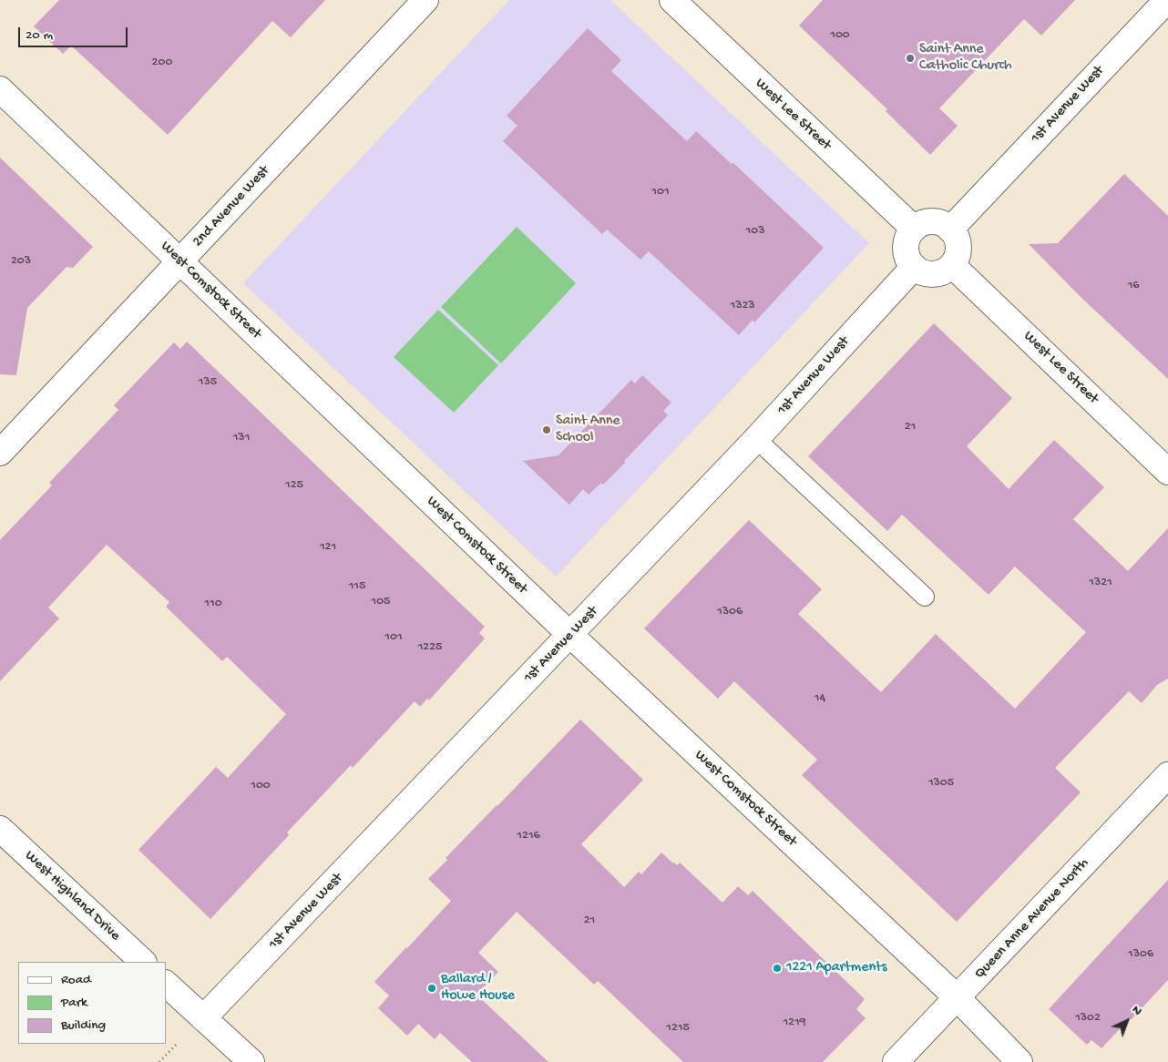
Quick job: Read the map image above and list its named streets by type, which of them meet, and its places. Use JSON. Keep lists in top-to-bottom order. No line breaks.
{"streets":{"street":["1st Avenue West","West Lee Street","2nd Avenue West","West Comstock Street","West Highland Drive","Queen Anne Avenue North"]},"crossings":[["1st Avenue West","West Lee Street"],["1st Avenue West","West Comstock Street"],["2nd Avenue West","West Comstock Street"],["West Comstock Street","Queen Anne Avenue North"]],"places":["Saint Anne Catholic Church","Saint Anne School","1221 Apartments","Ballard / Howe House"],"house_numbers":["100","200","101","103","203","16","1323","135","21","131","125","121","1321","115","105","110","1306","101","1225","14","1305","100","1216","21","1306","1302","1219","1215"],"legend":["Road","Park","Building"],"scale_bar":"20 m","north":"top right"}
